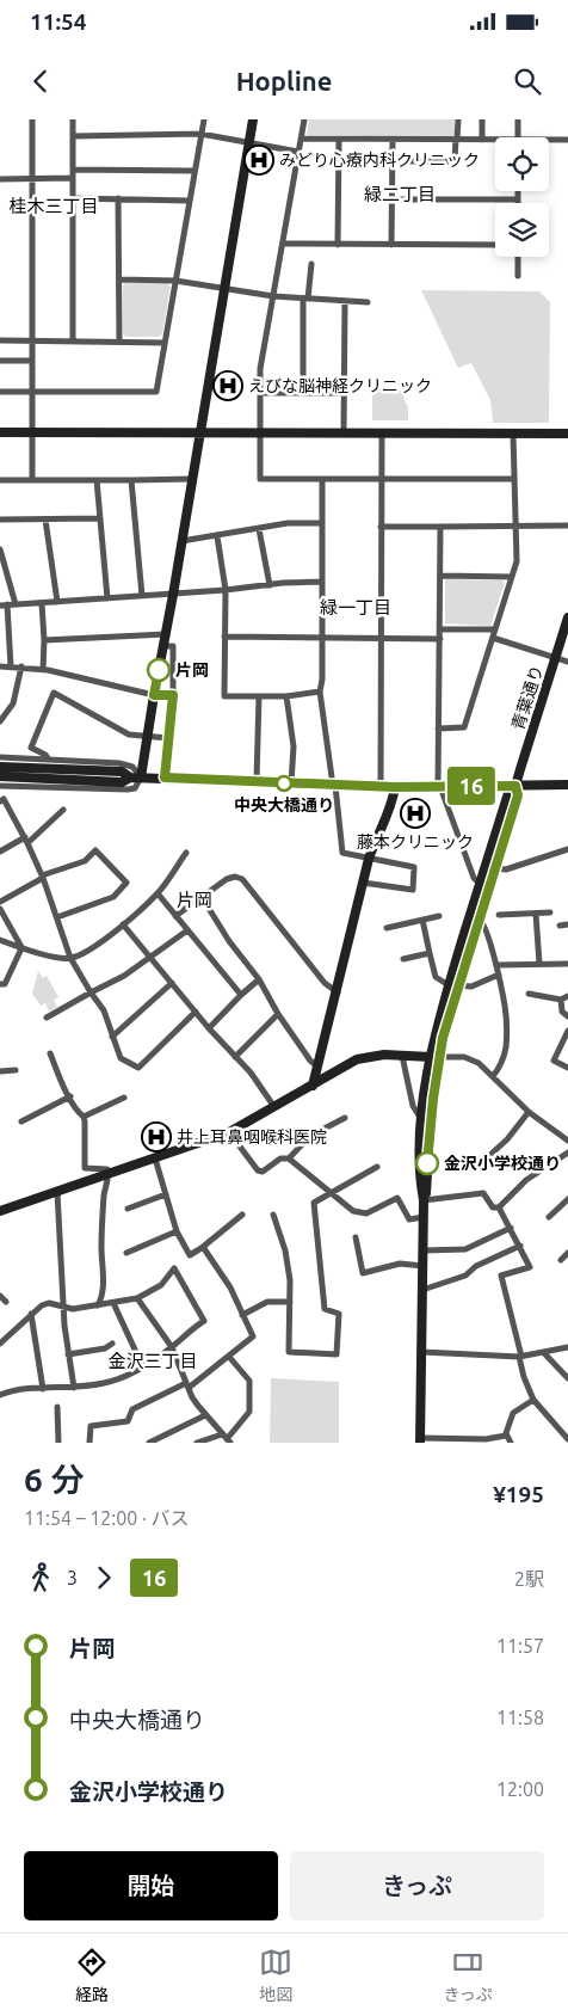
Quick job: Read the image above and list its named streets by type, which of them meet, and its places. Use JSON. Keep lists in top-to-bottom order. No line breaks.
{"streets":{"street":["青葉通り"]},"districts":["緑二丁目","桂木三丁目","緑一丁目","片岡","金沢三丁目"],"places":{"hospital":["みどり心療内科クリニック","えびな脳神経クリニック","藤本クリニック","井上耳鼻咽喉科医院"],"other":["片岡","中央大橋通り","金沢小学校通り"]},"lines":["bus line 16"],"page":{"status":"11:54","header":"Hopline","on_map":"16","heading":["6 分","11:54 – 12:00 · バス","¥195"],"legs":["3","16","2駅"],"list":[{"name":"片岡","value":"11:57"},{"name":"中央大橋通り","value":"11:58"},{"name":"金沢小学校通り","value":"12:00"}],"buttons":["開始","きっぷ"],"tabs":["経路","地図","きっぷ"]}}
